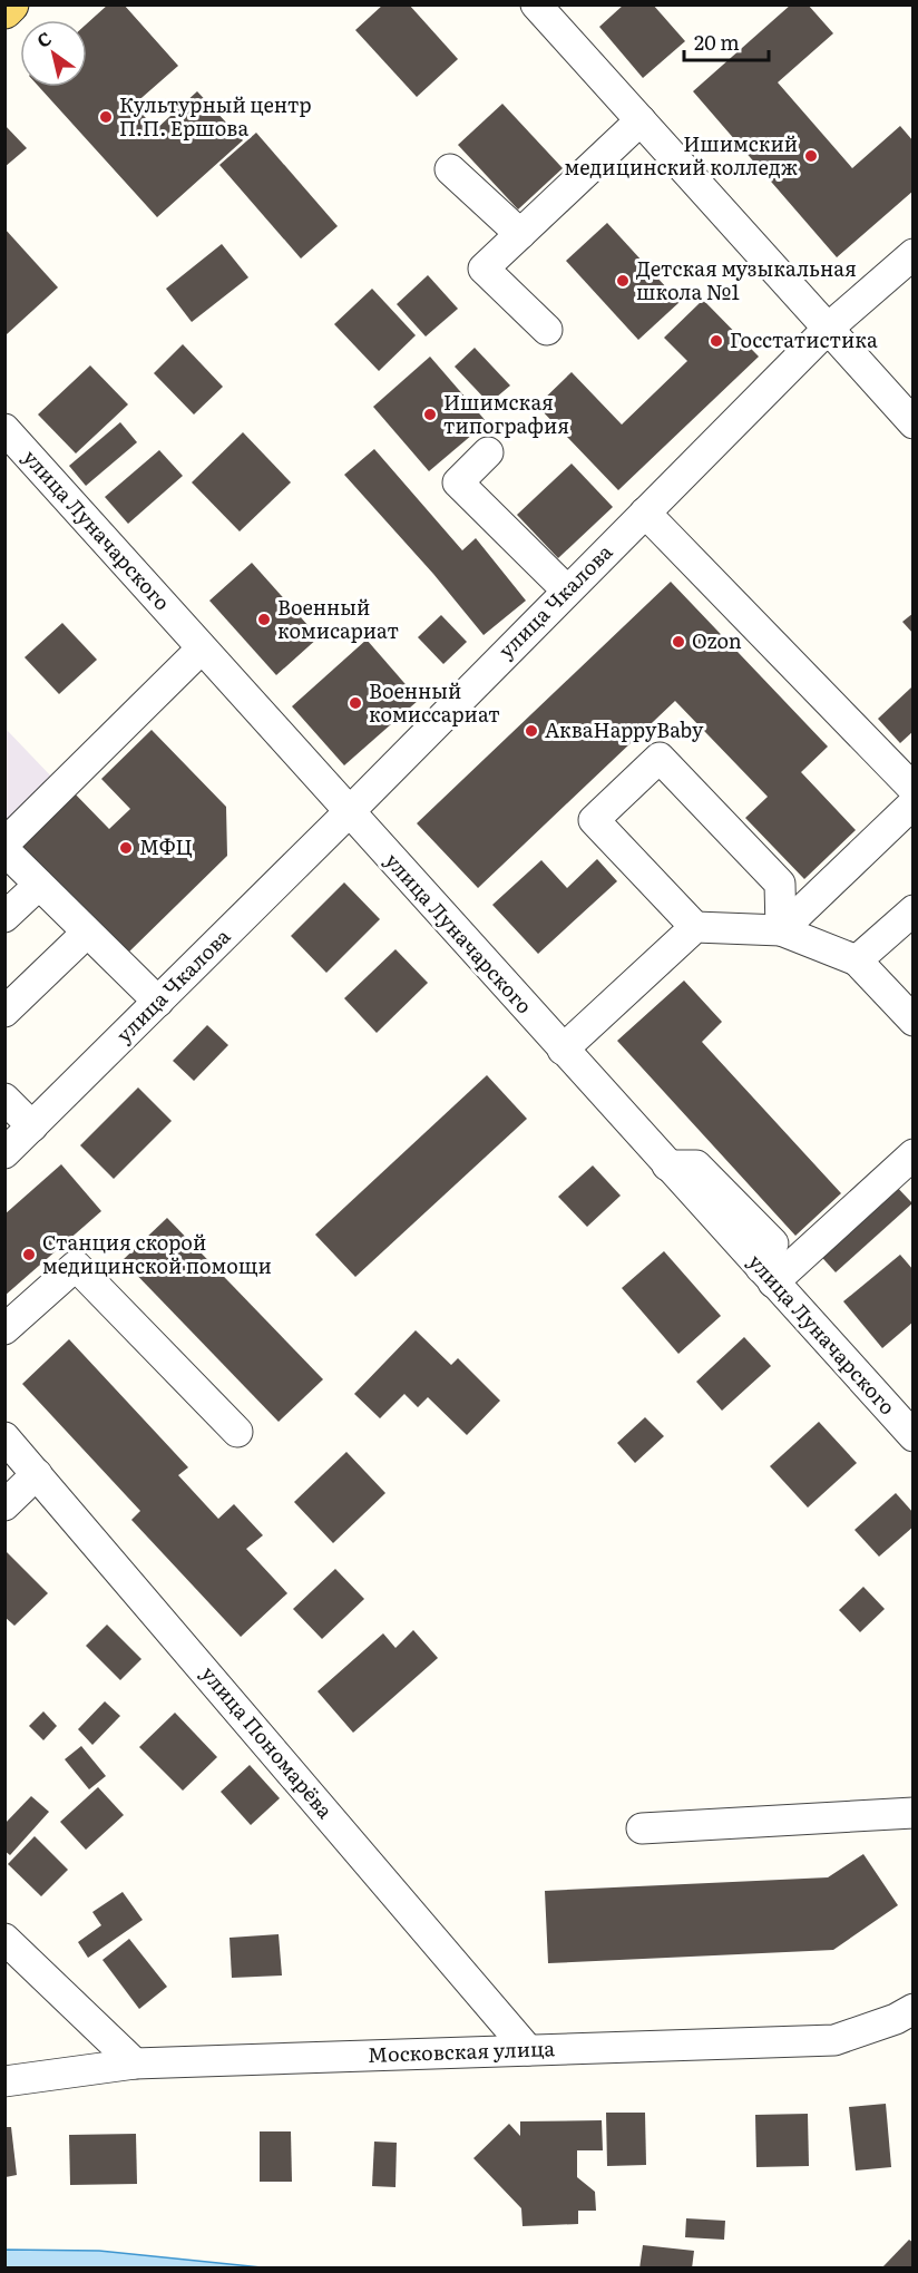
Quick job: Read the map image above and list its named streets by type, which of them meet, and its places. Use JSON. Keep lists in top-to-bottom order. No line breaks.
{"streets":{"street":["улица Луначарского","улица Чкалова","улица Пономарёва","Московская улица"]},"crossings":[["улица Луначарского","улица Чкалова"],["улица Пономарёва","Московская улица"]],"places":["Культурный центр П.П. Ершова","Ишимский медицинский колледж","Детская музыкальная школа №1","Госстатистика","Ишимская типография","Военный комисариат","Ozon","Военный комиссариат","АкваHappyBaby","МФЦ","Станция скорой медицинской помощи"],"scale_bar":"20 m","north":"top left"}
